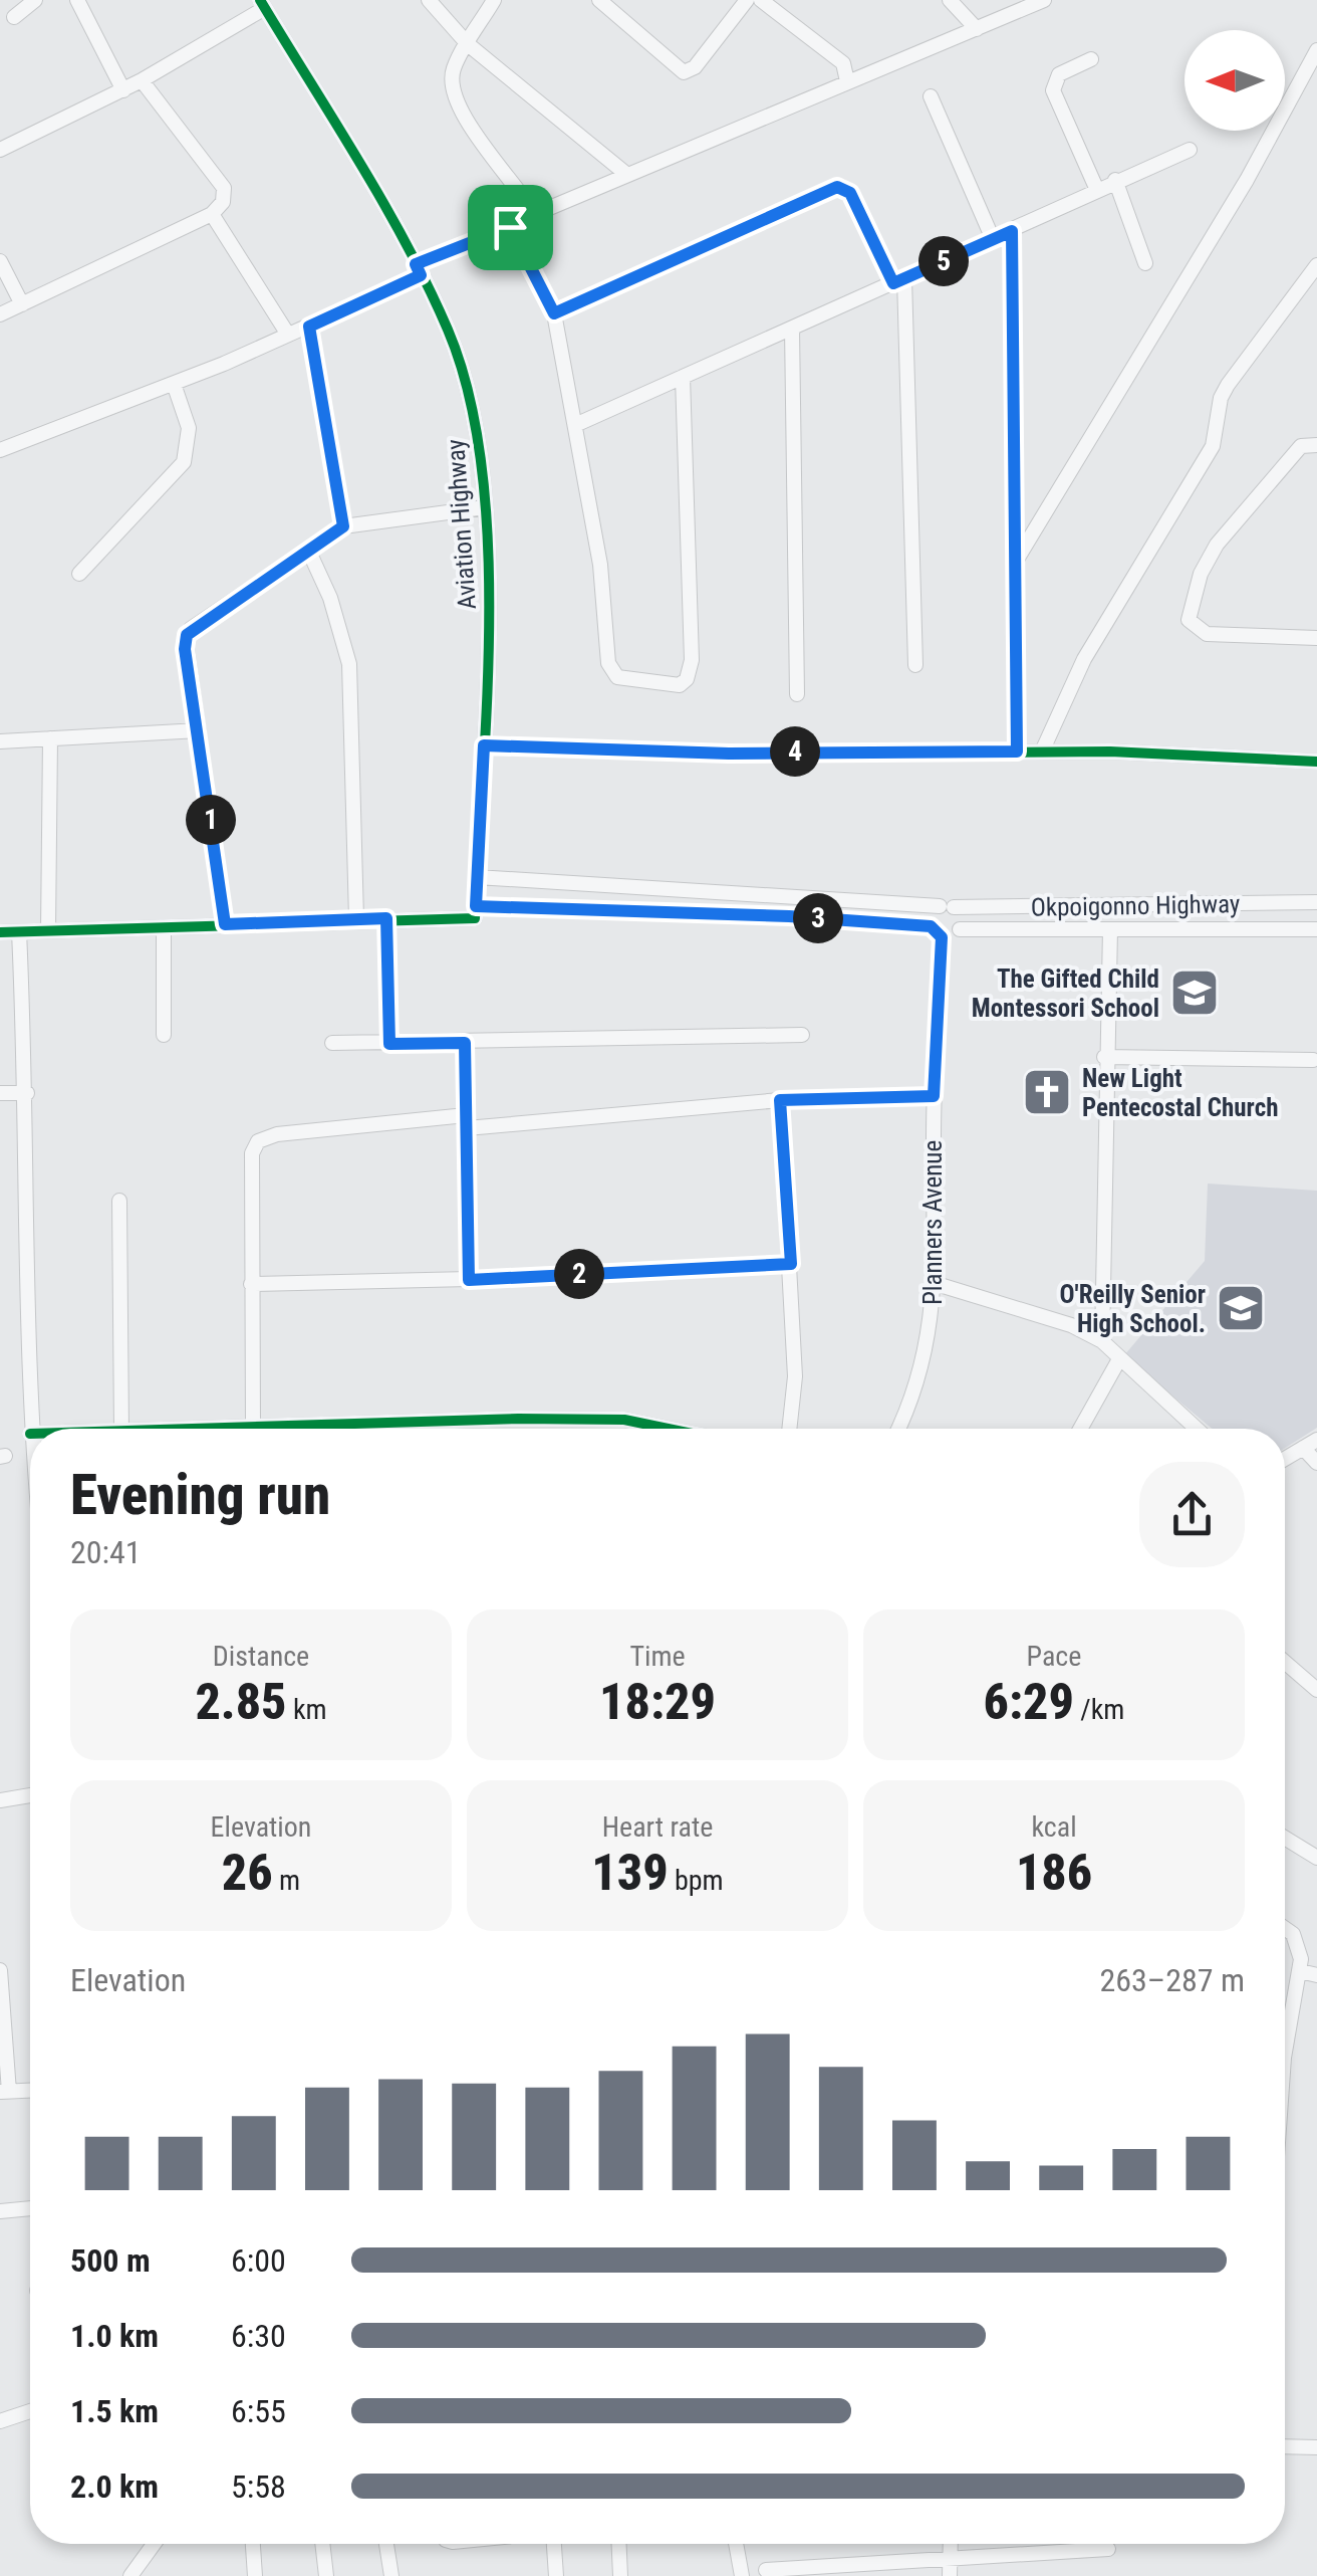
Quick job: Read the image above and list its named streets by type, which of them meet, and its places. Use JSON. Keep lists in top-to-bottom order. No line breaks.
{"streets":{"street":["Aviation Highway","Okpoigonno Highway","Planners Avenue"]},"places":{"school or university":["The Gifted Child Montessori School","O'Reilly Senior High School."],"church":["New Light Pentecostal Church"]},"north":"left","page":{"pins":["5","4","1","3","2"],"heading":["Evening run","20:41"],"stats":[["Distance","2.85 km"],["Time","18:29"],["Pace","6:29 /km"],["Elevation","26 m"],["Heart rate","139 bpm"],["kcal","186"]],"chart":["Elevation","263–287 m"],"list":[{"name":"500 m","note":"6:00"},{"name":"1.0 km","note":"6:30"},{"name":"1.5 km","note":"6:55"},{"name":"2.0 km","note":"5:58"}]}}
